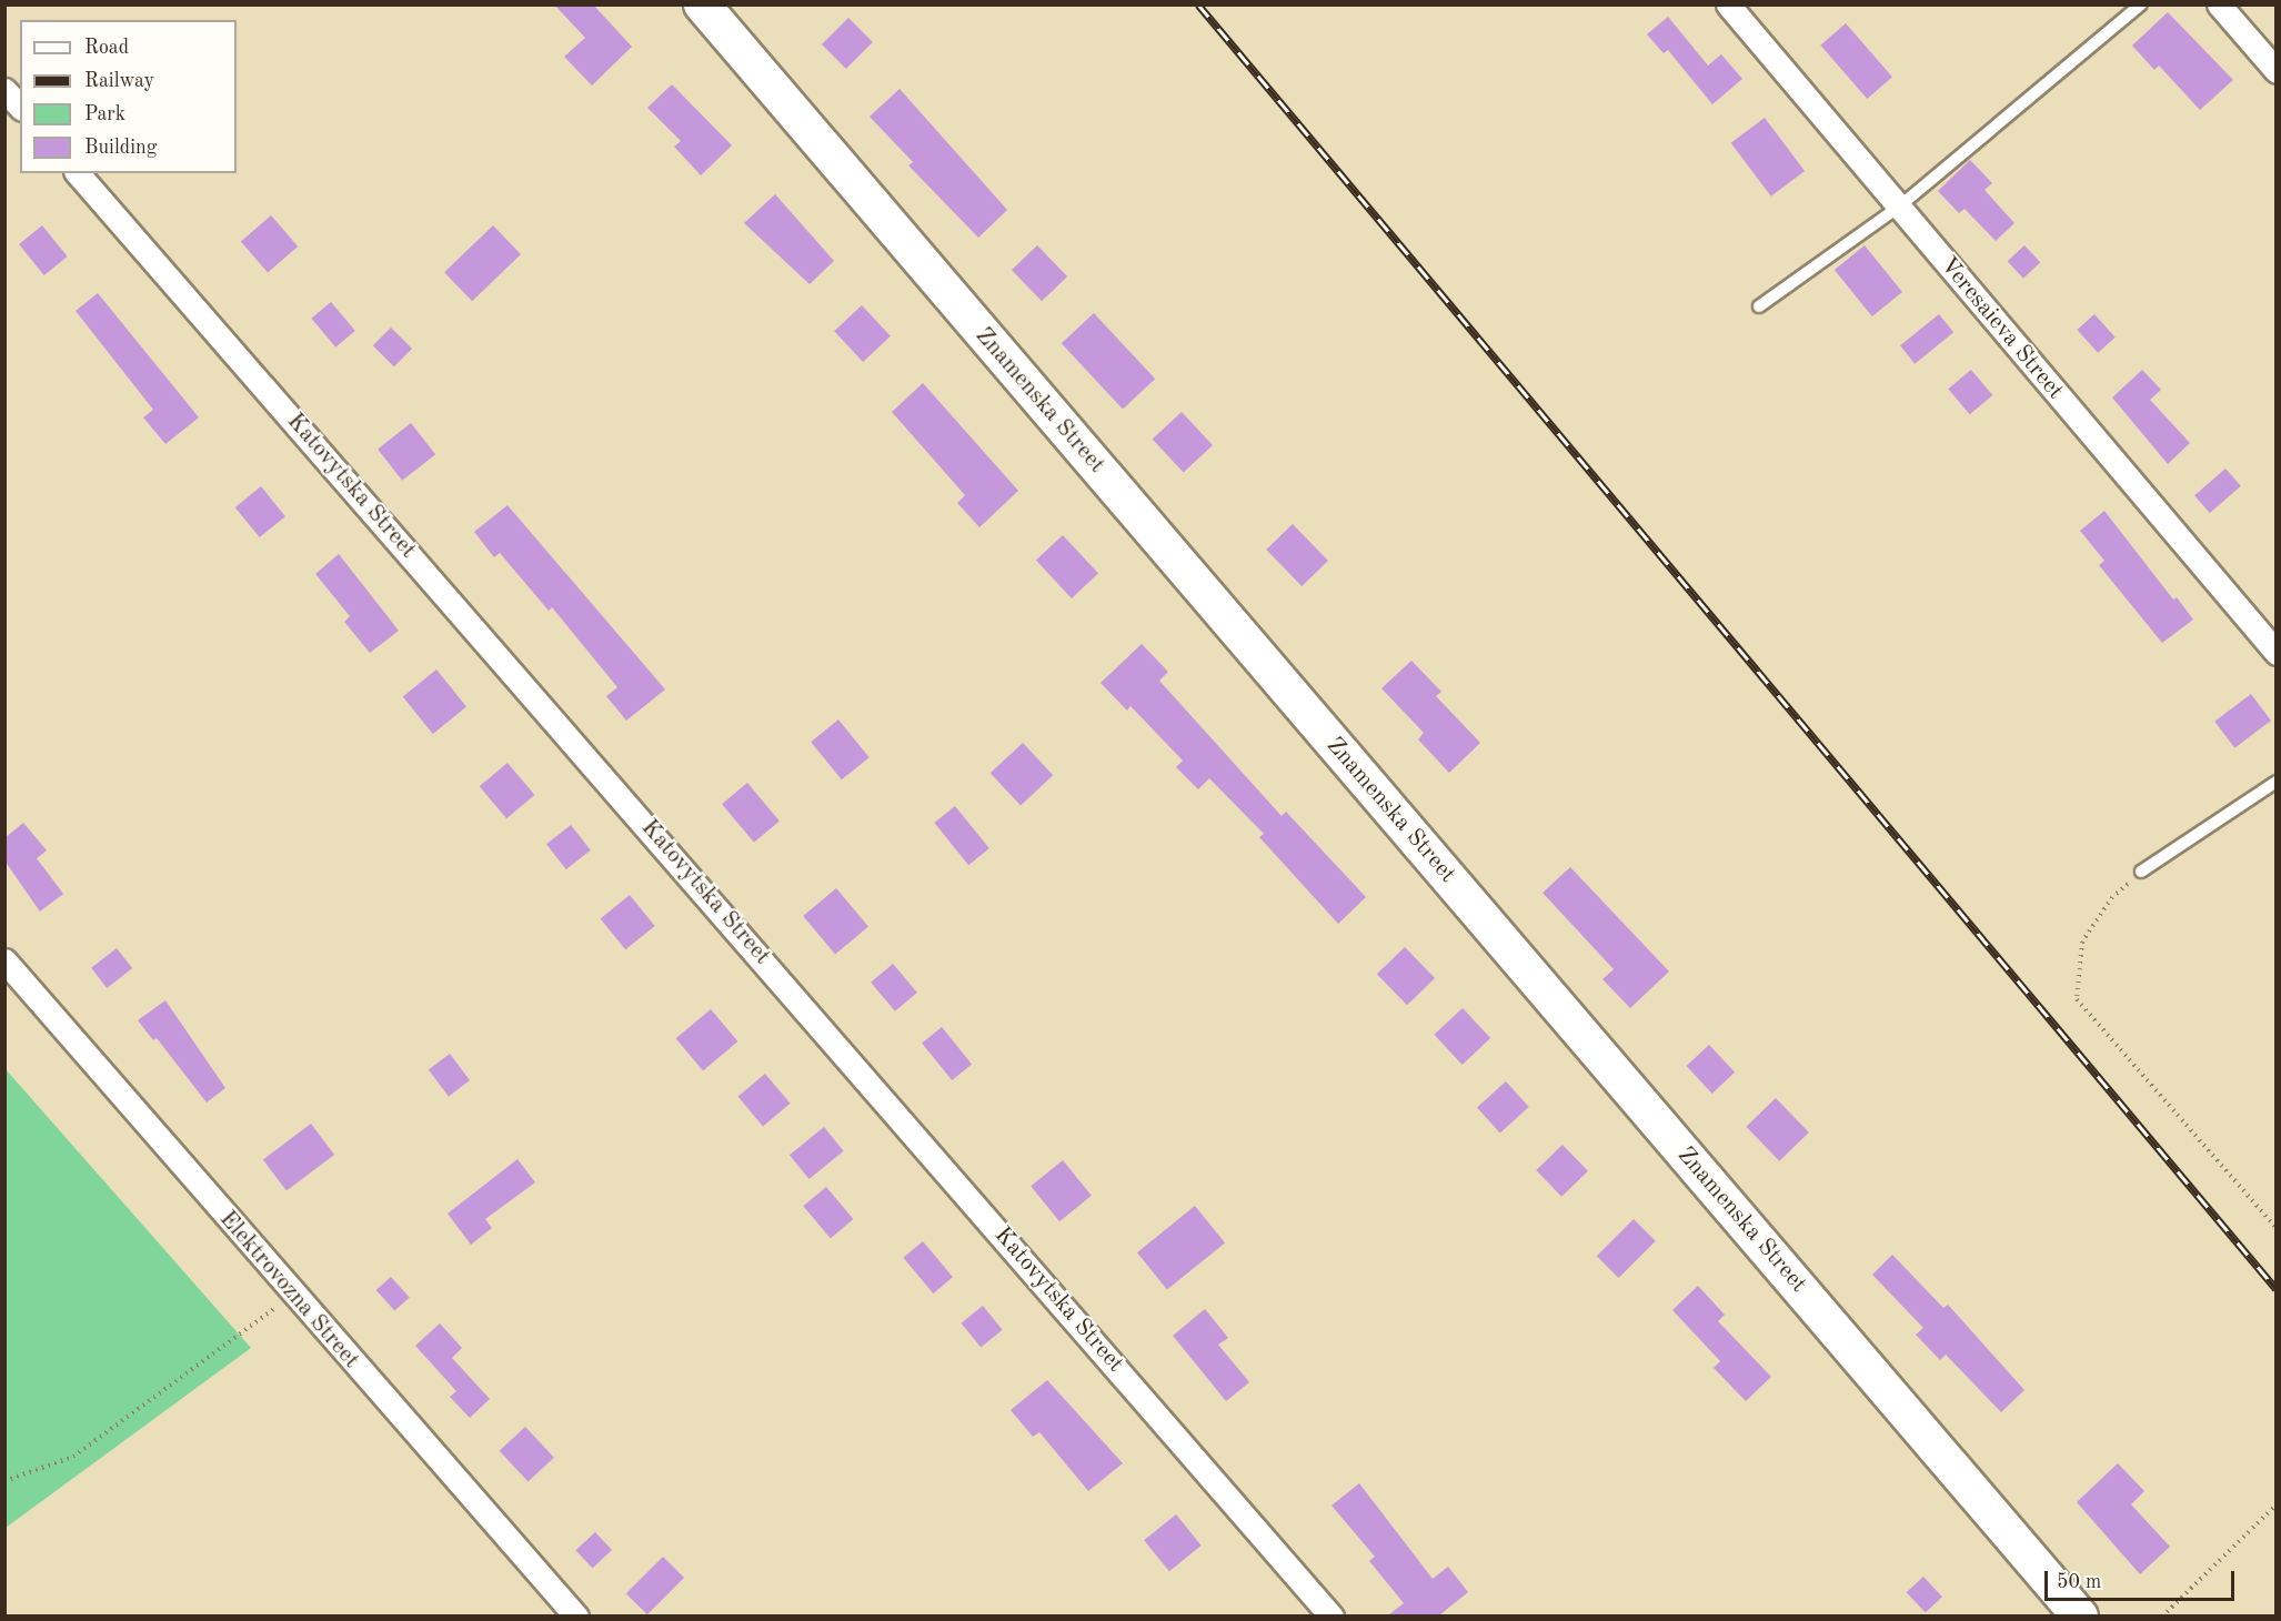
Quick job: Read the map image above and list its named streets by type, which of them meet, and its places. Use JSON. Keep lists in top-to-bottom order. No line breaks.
{"streets":{"main road":["Znamenska Street"],"street":["Veresaieva Street","Katovytska Street","Elektrovozna Street"]},"legend":["Road","Railway","Park","Building"],"scale_bar":"50 m"}
